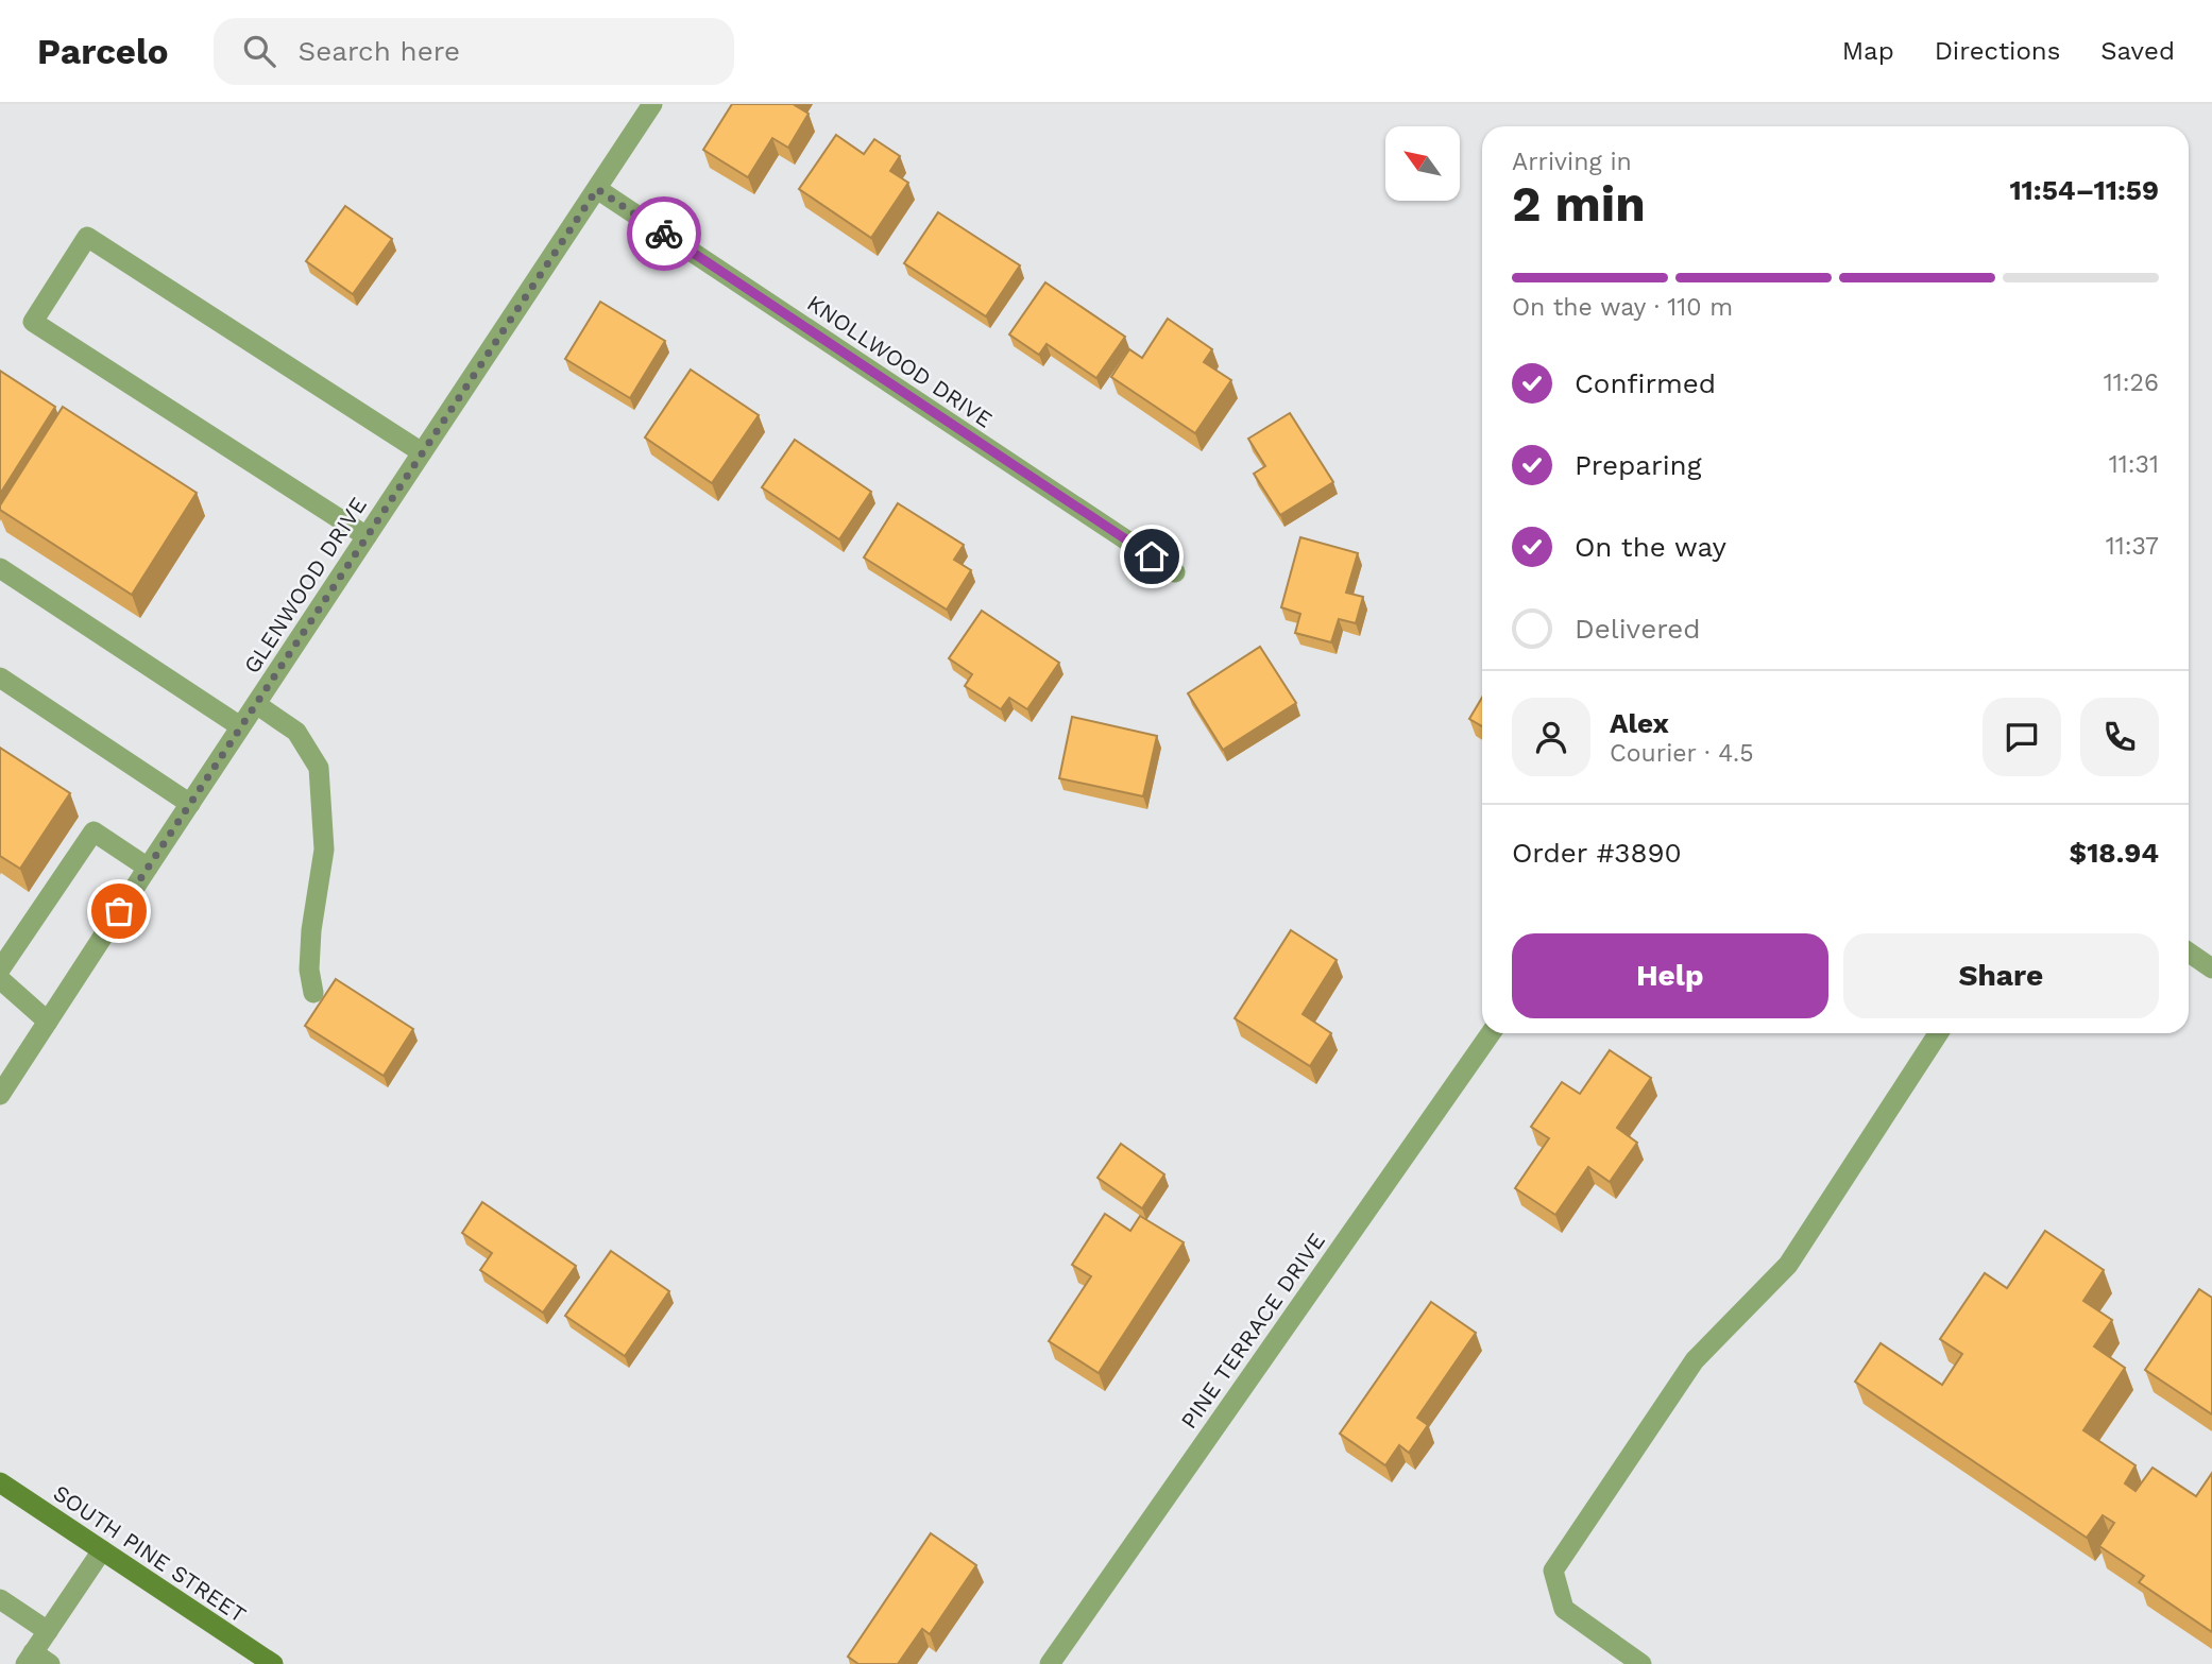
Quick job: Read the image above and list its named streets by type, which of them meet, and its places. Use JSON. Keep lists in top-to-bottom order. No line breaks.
{"streets":{"main road":["SOUTH PINE STREET"],"street":["KNOLLWOOD DRIVE","GLENWOOD DRIVE","PINE TERRACE DRIVE"]},"crossings":[["KNOLLWOOD DRIVE","GLENWOOD DRIVE"]],"north":"top left","page":{"header":"Parcelo","search":"Search here","nav":["Map","Directions","Saved"],"heading":["2 min","Arriving in","11:54–11:59"],"panel":["Alex","Courier · 4.5","Order #3890","$18.94"],"bar":"On the way · 110 m","list":[["Confirmed","11:26"],["Preparing","11:31"],["On the way","11:37"],"Delivered"],"buttons":["Help","Share"]}}
